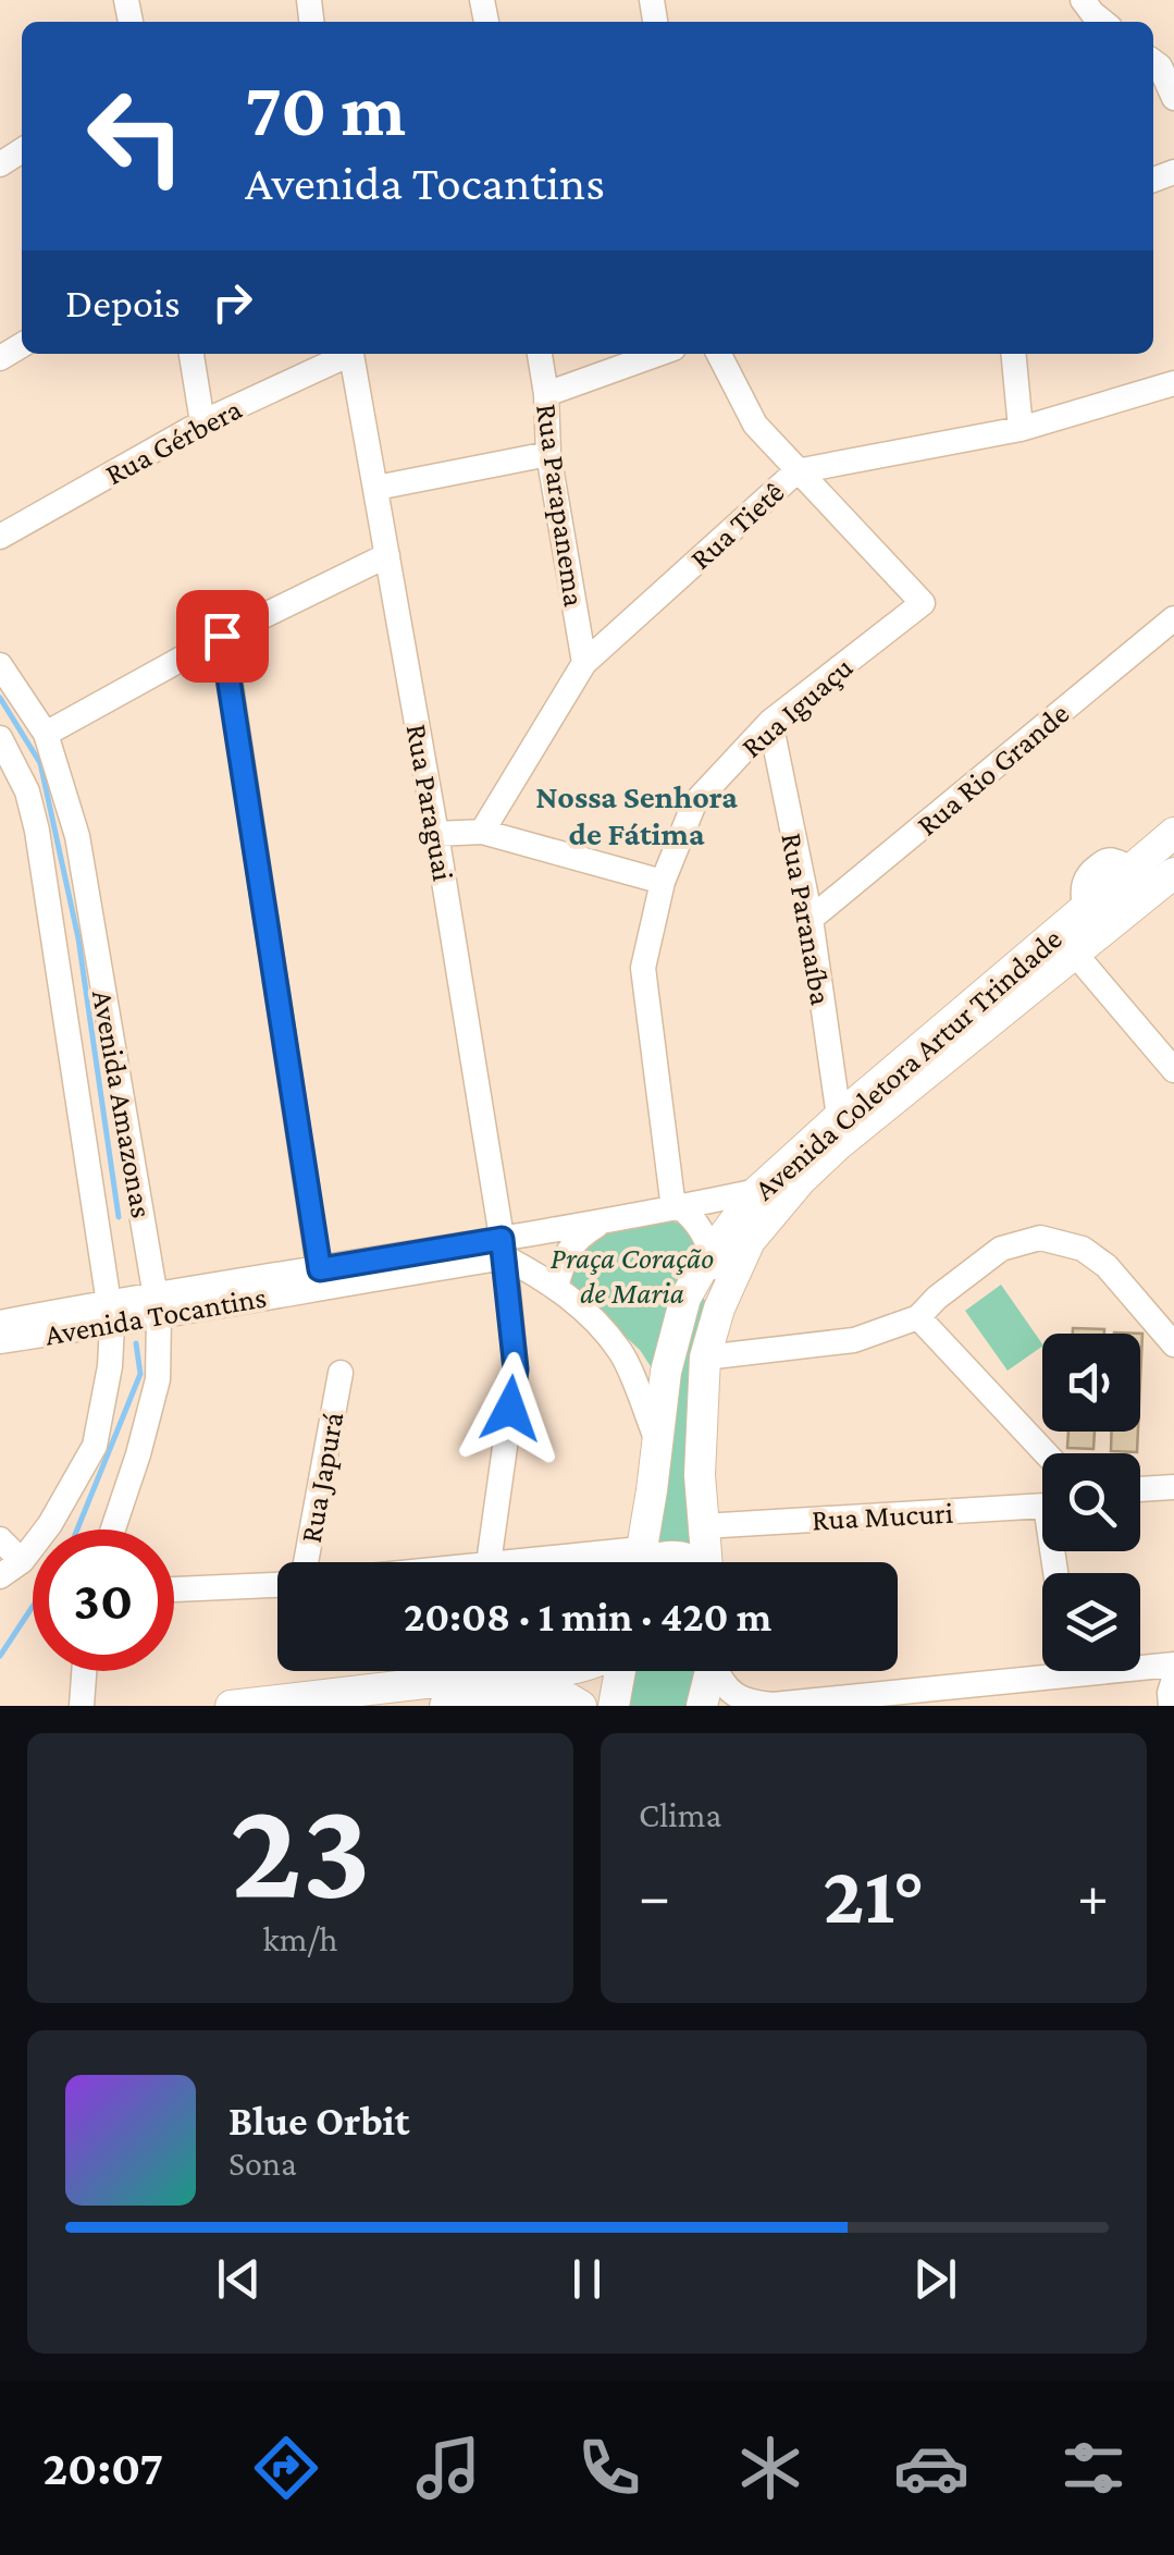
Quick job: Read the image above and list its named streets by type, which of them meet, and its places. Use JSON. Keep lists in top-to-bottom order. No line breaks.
{"streets":{"main road":["Avenida Coletora Artur Trindade"],"street":["Rua Gérbera","Rua Parapanema","Rua Tietê","Rua Iguaçu","Rua Rio Grande","Rua Paraguai","Rua Paranaíba","Avenida Amazonas","Avenida Tocantins","Rua Japurá","Rua Mucuri"]},"crossings":[["Rua Parapanema","Rua Tietê"],["Rua Tietê","Rua Iguaçu"],["Rua Iguaçu","Rua Paranaíba"],["Rua Rio Grande","Rua Paranaíba"],["Rua Paraguai","Avenida Tocantins"],["Rua Paranaíba","Avenida Coletora Artur Trindade"],["Avenida Coletora Artur Trindade","Rua Mucuri"],["Avenida Amazonas","Avenida Tocantins"]],"districts":["Nossa Senhora de Fátima"],"parks":["Praça Coração de Maria"],"page":{"turn":["70 m","Avenida Tocantins"],"then":"Depois","limit":"30","trip":"20:08 · 1 min · 420 m","tile":[["23","km/h"],"Clima"],"heat":["−","21°","+"],"song":["Blue Orbit","Sona"],"tabs":"20:07"}}
